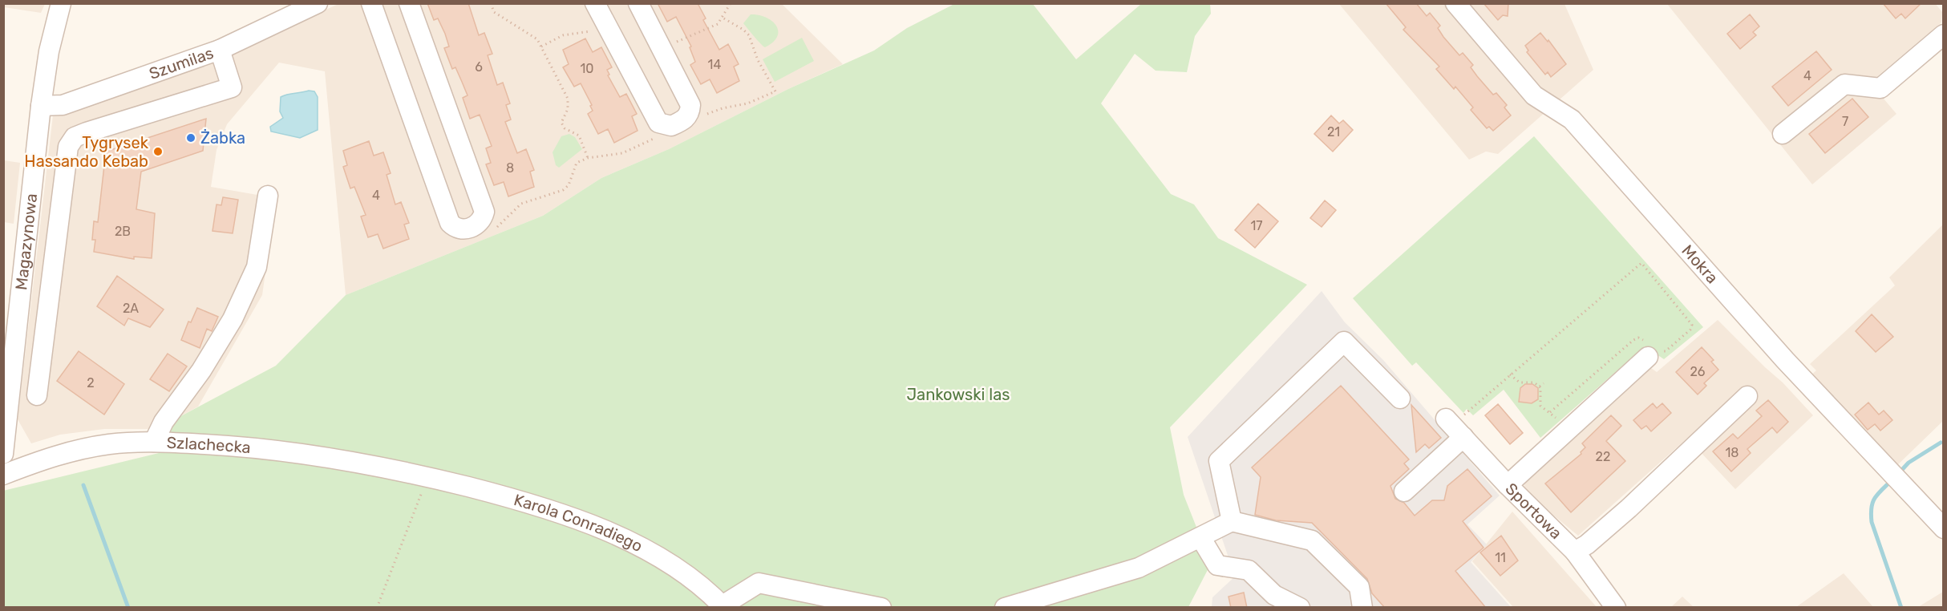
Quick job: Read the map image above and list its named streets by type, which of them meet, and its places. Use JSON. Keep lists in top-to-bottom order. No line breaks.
{"streets":{"street":["Szumilas","Magazynowa","Mokra","Szlachecka","Sportowa","Karola Conradiego"]},"crossings":[["Szumilas","Magazynowa"],["Szlachecka","Karola Conradiego"]],"parks":["Jankowski las"],"places":["Żabka","Tygrysek Hassando Kebab"],"house_numbers":["14","6","10","4","7","21","8","4","17","2B","2A","26","2","18","22","11"]}
